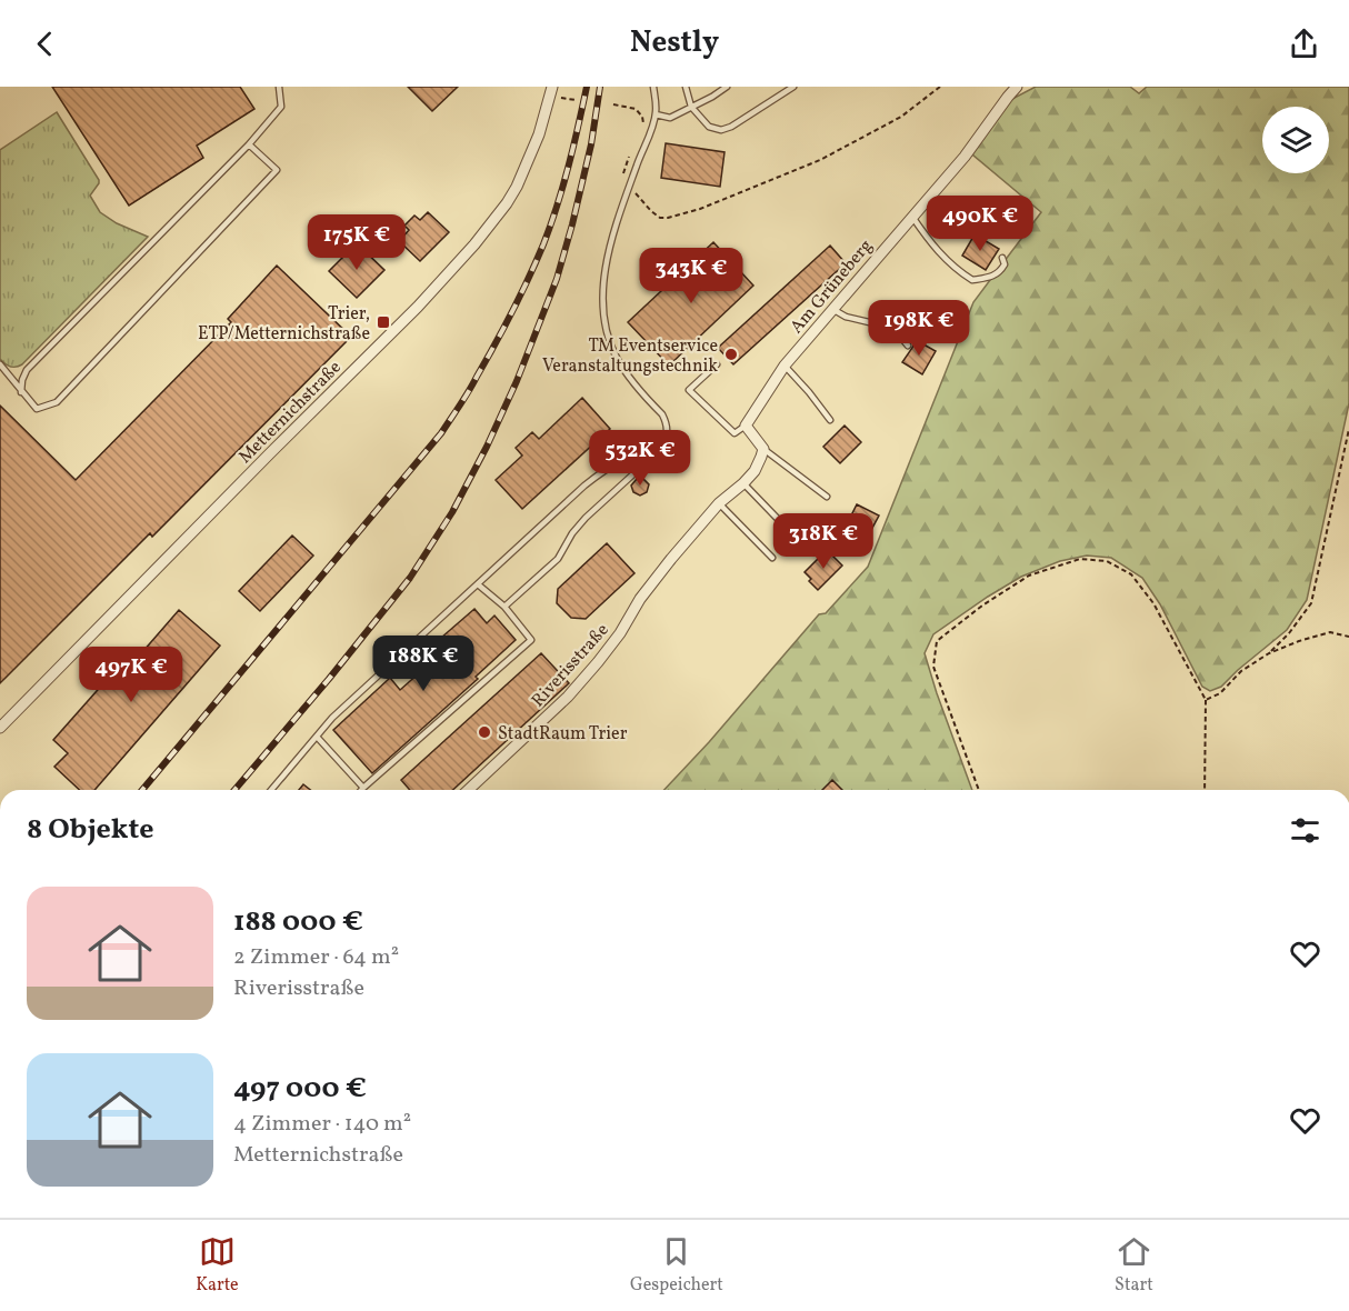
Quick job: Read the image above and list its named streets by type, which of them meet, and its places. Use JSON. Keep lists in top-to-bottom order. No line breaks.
{"streets":{"street":["Am Grüneberg","Metternichstraße","Riverisstraße"]},"places":{"transit":["Trier, ETP/Metternichstraße"],"other":["TM Eventservice Veranstaltungstechnik","StadtRaum Trier"]},"page":{"header":"Nestly","price":["490K €","175K €","343K €","198K €","532K €","318K €","188K €","497K €"],"heading":"8 Objekte","list":[{"name":"188 000 €","note":"2 Zimmer · 64 m² · Riverisstraße"},{"name":"497 000 €","note":"4 Zimmer · 140 m² · Metternichstraße"}],"tabs":["Karte","Gespeichert","Start"]}}
